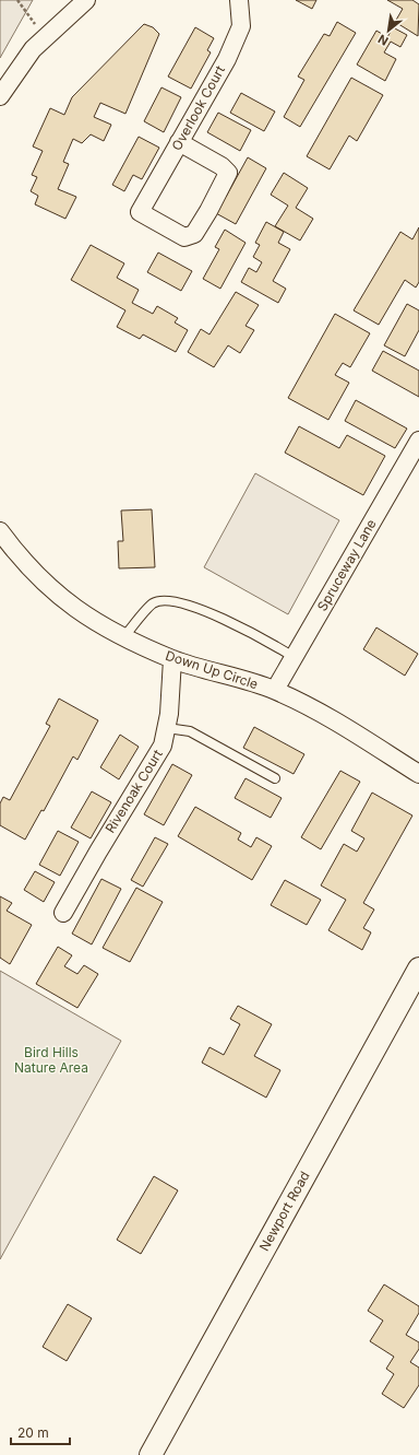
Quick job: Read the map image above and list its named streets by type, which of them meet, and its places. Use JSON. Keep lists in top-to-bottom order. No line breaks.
{"streets":{"street":["Overlook Court","Spruceway Lane","Down Up Circle","Rivenoak Court","Newport Road"]},"crossings":[["Spruceway Lane","Down Up Circle"],["Down Up Circle","Rivenoak Court"]],"parks":["Bird Hills Nature Area"],"scale_bar":"20 m","north":"bottom left"}
